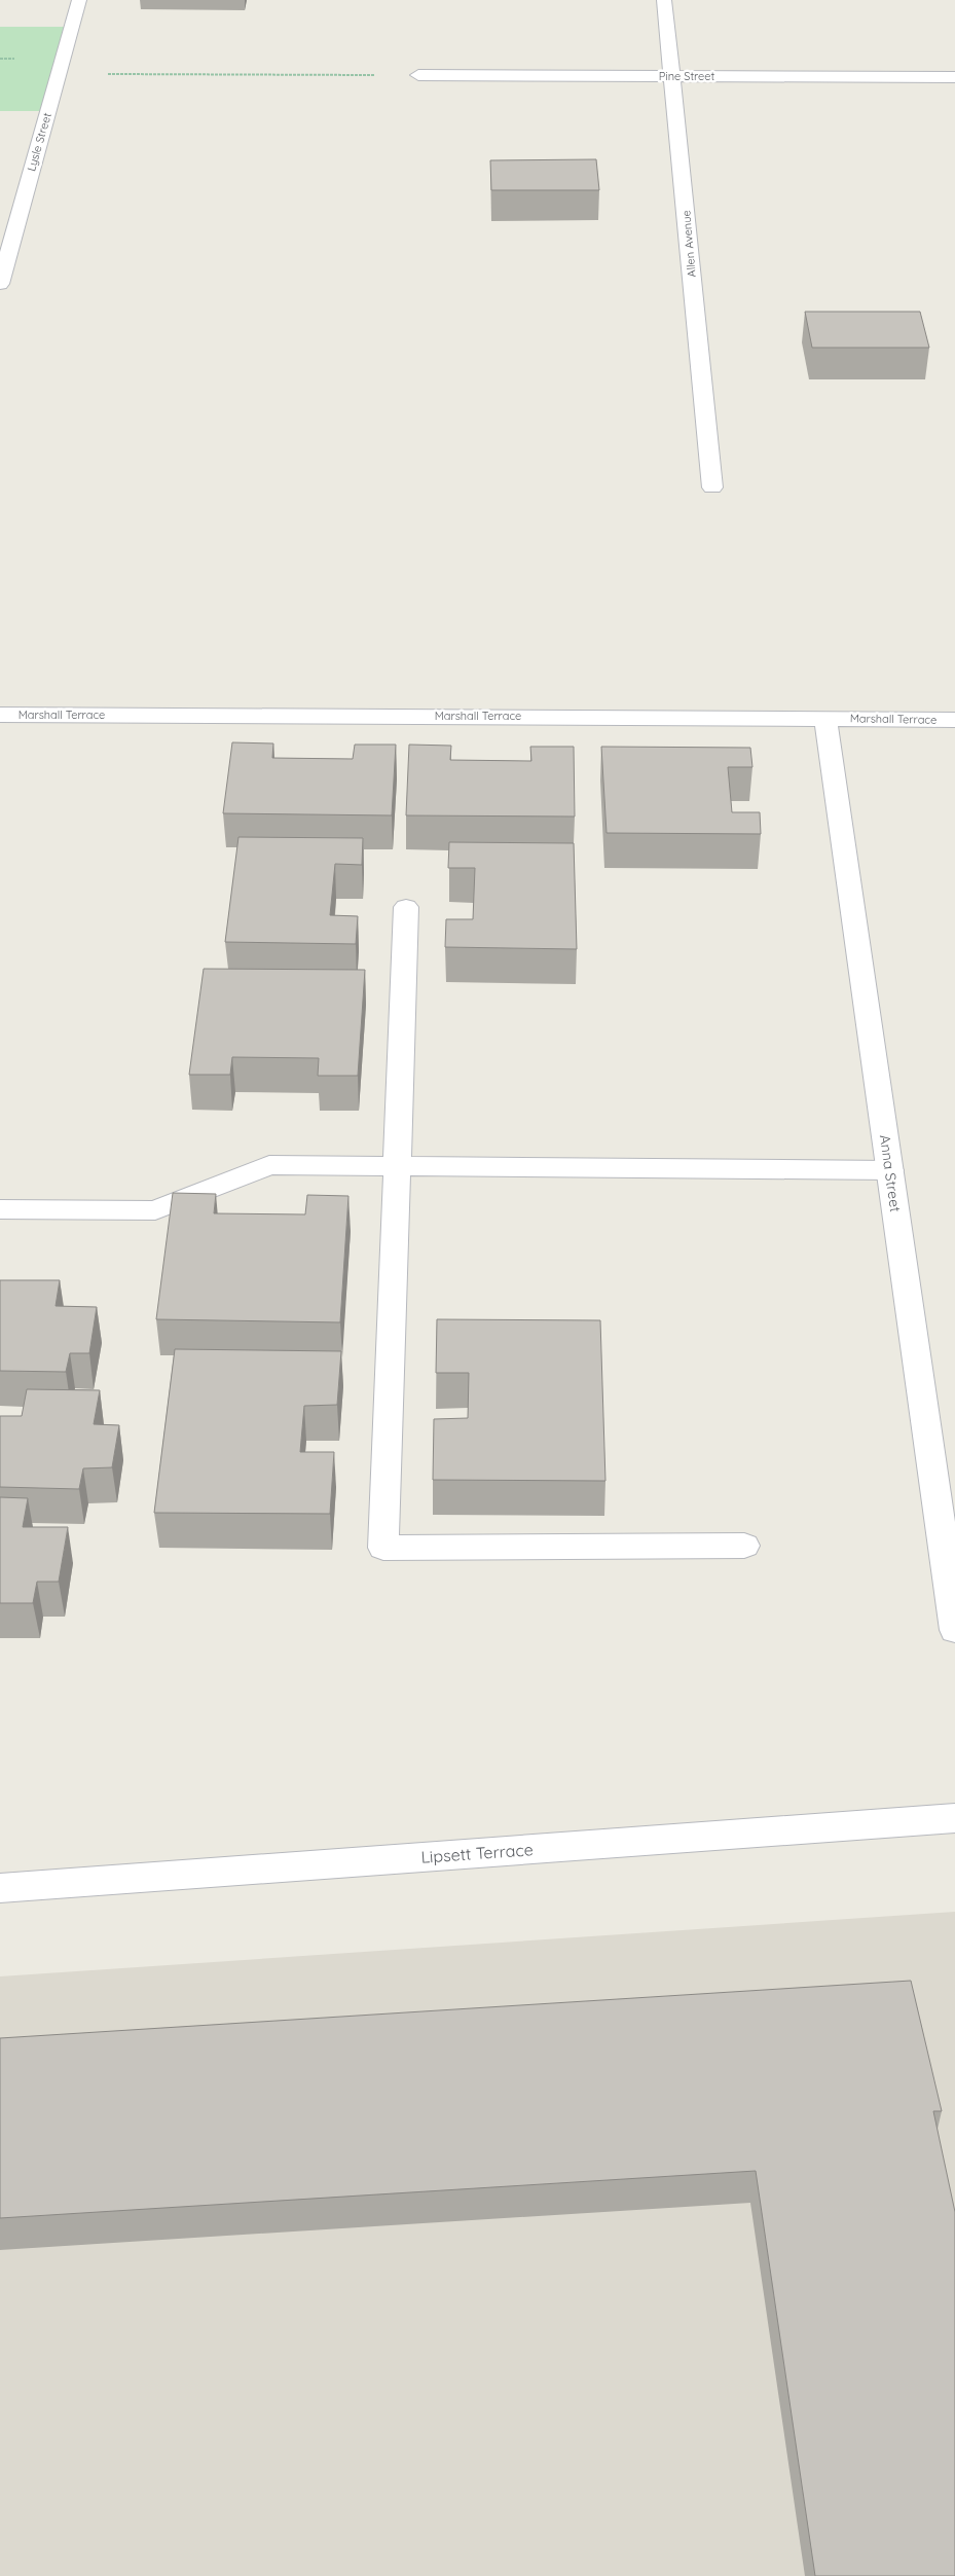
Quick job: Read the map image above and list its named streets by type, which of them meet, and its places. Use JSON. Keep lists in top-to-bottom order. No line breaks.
{"streets":{"street":["Pine Street","Lysle Street","Allen Avenue","Marshall Terrace","Anna Street","Lipsett Terrace"]},"crossings":[["Pine Street","Allen Avenue"],["Marshall Terrace","Anna Street"]]}
